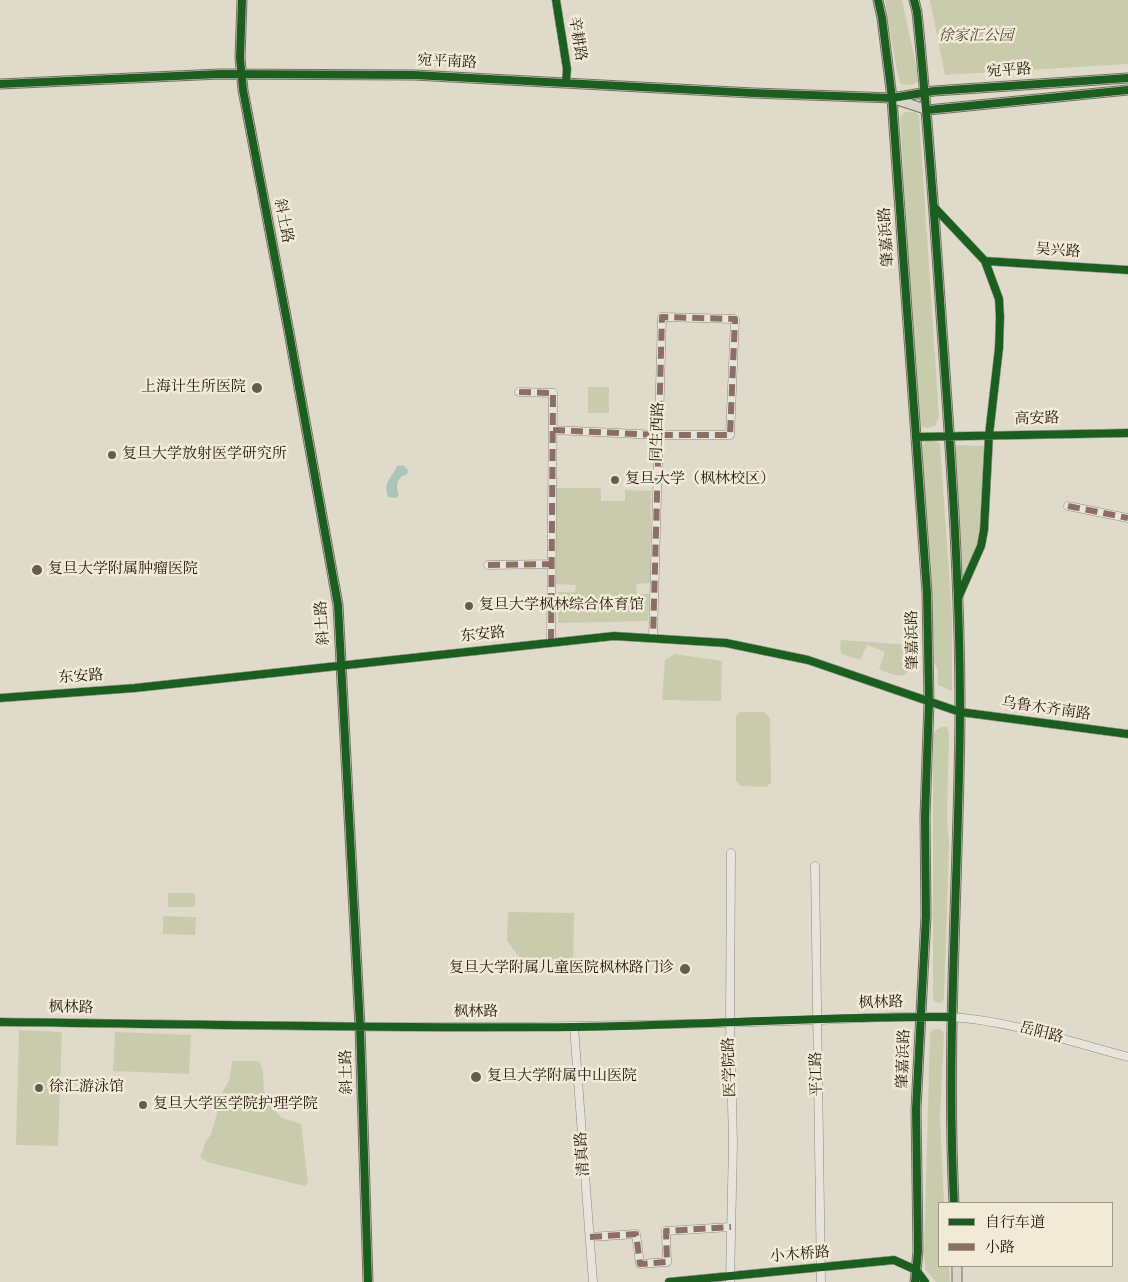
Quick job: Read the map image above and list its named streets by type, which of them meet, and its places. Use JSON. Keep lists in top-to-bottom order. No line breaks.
{"streets":{"main road":["宛平南路","宛平路","斜土路","肇嘉浜路"],"street":["辛耕路","吴兴路","高安路","同生西路","东安路","乌鲁木齐南路","枫林路","岳阳路","医学院路","平江路","清真路","小木桥路"]},"crossings":[["辛耕路","宛平南路"],["宛平南路","宛平路"],["宛平南路","斜土路"],["宛平南路","肇嘉浜路"],["宛平路","肇嘉浜路"],["斜土路","东安路"],["斜土路","枫林路"],["肇嘉浜路","高安路"],["肇嘉浜路","东安路"],["肇嘉浜路","枫林路"],["肇嘉浜路","小木桥路"],["同生西路","东安路"],["东安路","乌鲁木齐南路"],["枫林路","岳阳路"],["枫林路","医学院路"],["枫林路","平江路"],["枫林路","清真路"],["医学院路","小木桥路"],["平江路","小木桥路"]],"parks":["徐家汇公园"],"places":["上海计生所医院","复旦大学放射医学研究所","复旦大学（枫林校区）","复旦大学附属肿瘤医院","复旦大学枫林综合体育馆","复旦大学附属儿童医院枫林路门诊","复旦大学附属中山医院","徐汇游泳馆","复旦大学医学院护理学院"],"legend":["自行车道","小路"]}
